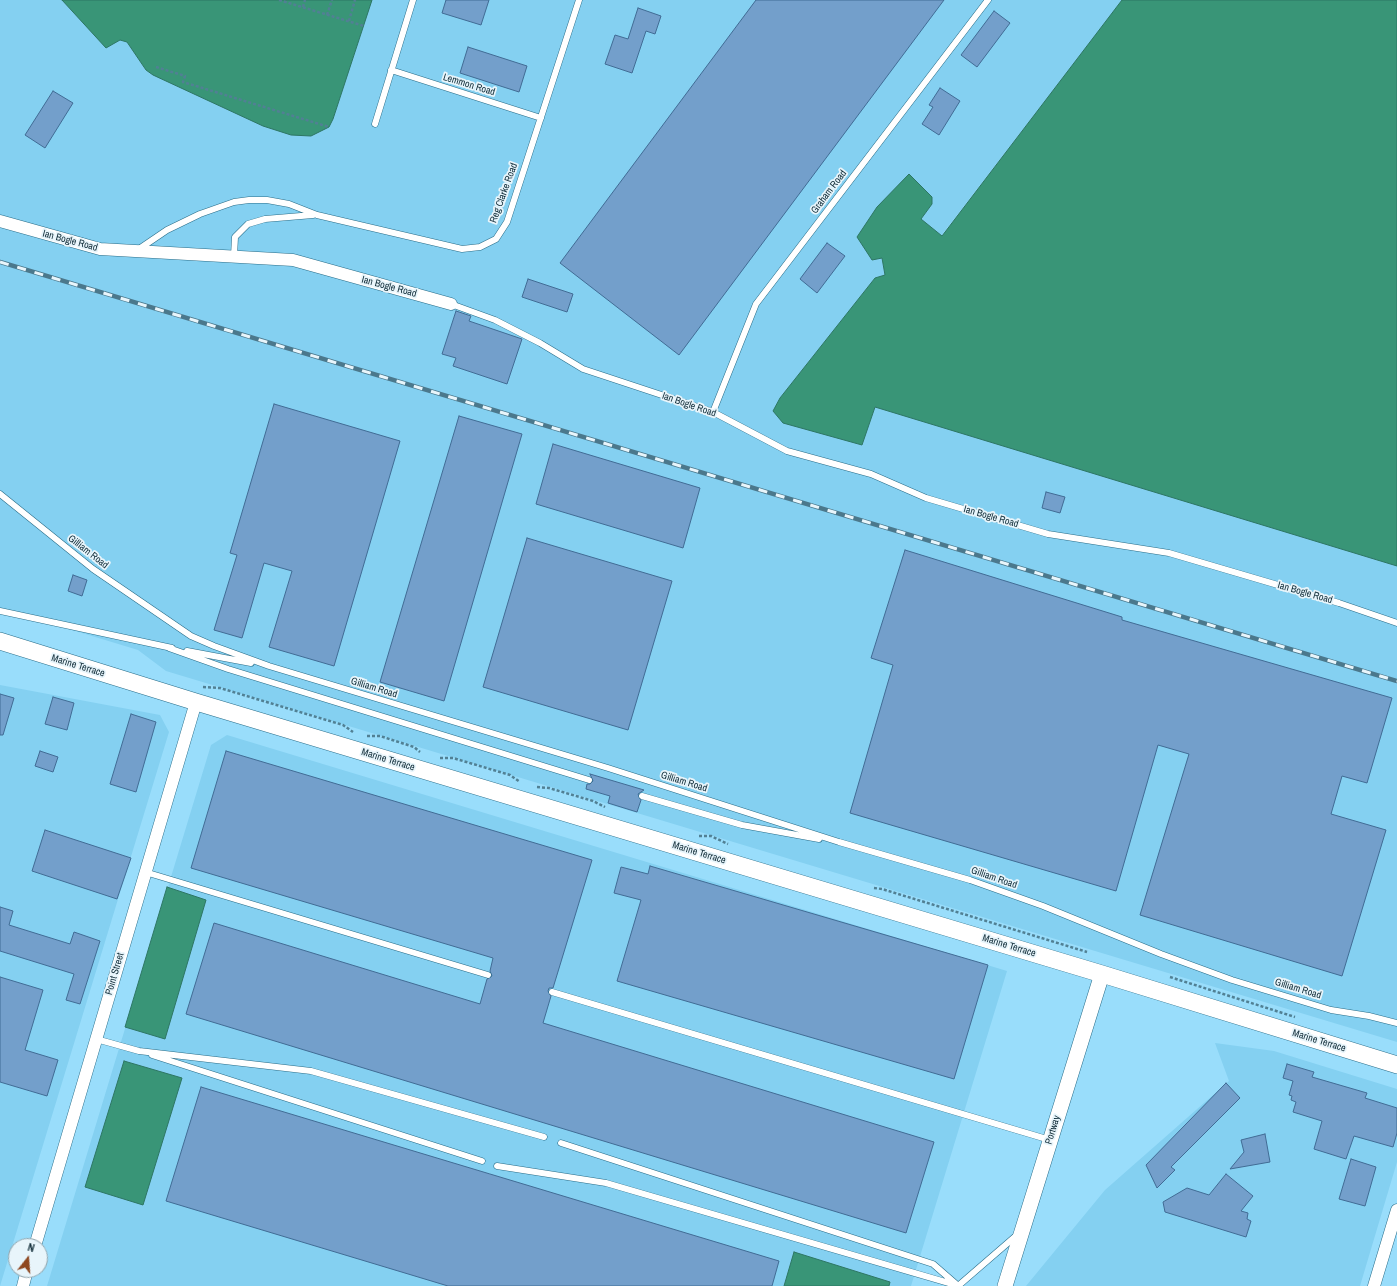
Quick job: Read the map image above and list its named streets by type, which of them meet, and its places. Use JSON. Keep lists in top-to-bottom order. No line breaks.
{"streets":{"main road":["Marine Terrace"],"street":["Ian Bogle Road","Point Street","Portway"],"lane":["Lemmon Road","Graham Road","Reg Clarke Road","Gilliam Road"]},"crossings":[["Lemmon Road","Reg Clarke Road"],["Graham Road","Ian Bogle Road"],["Marine Terrace","Point Street"],["Marine Terrace","Portway"]],"north":"top"}
